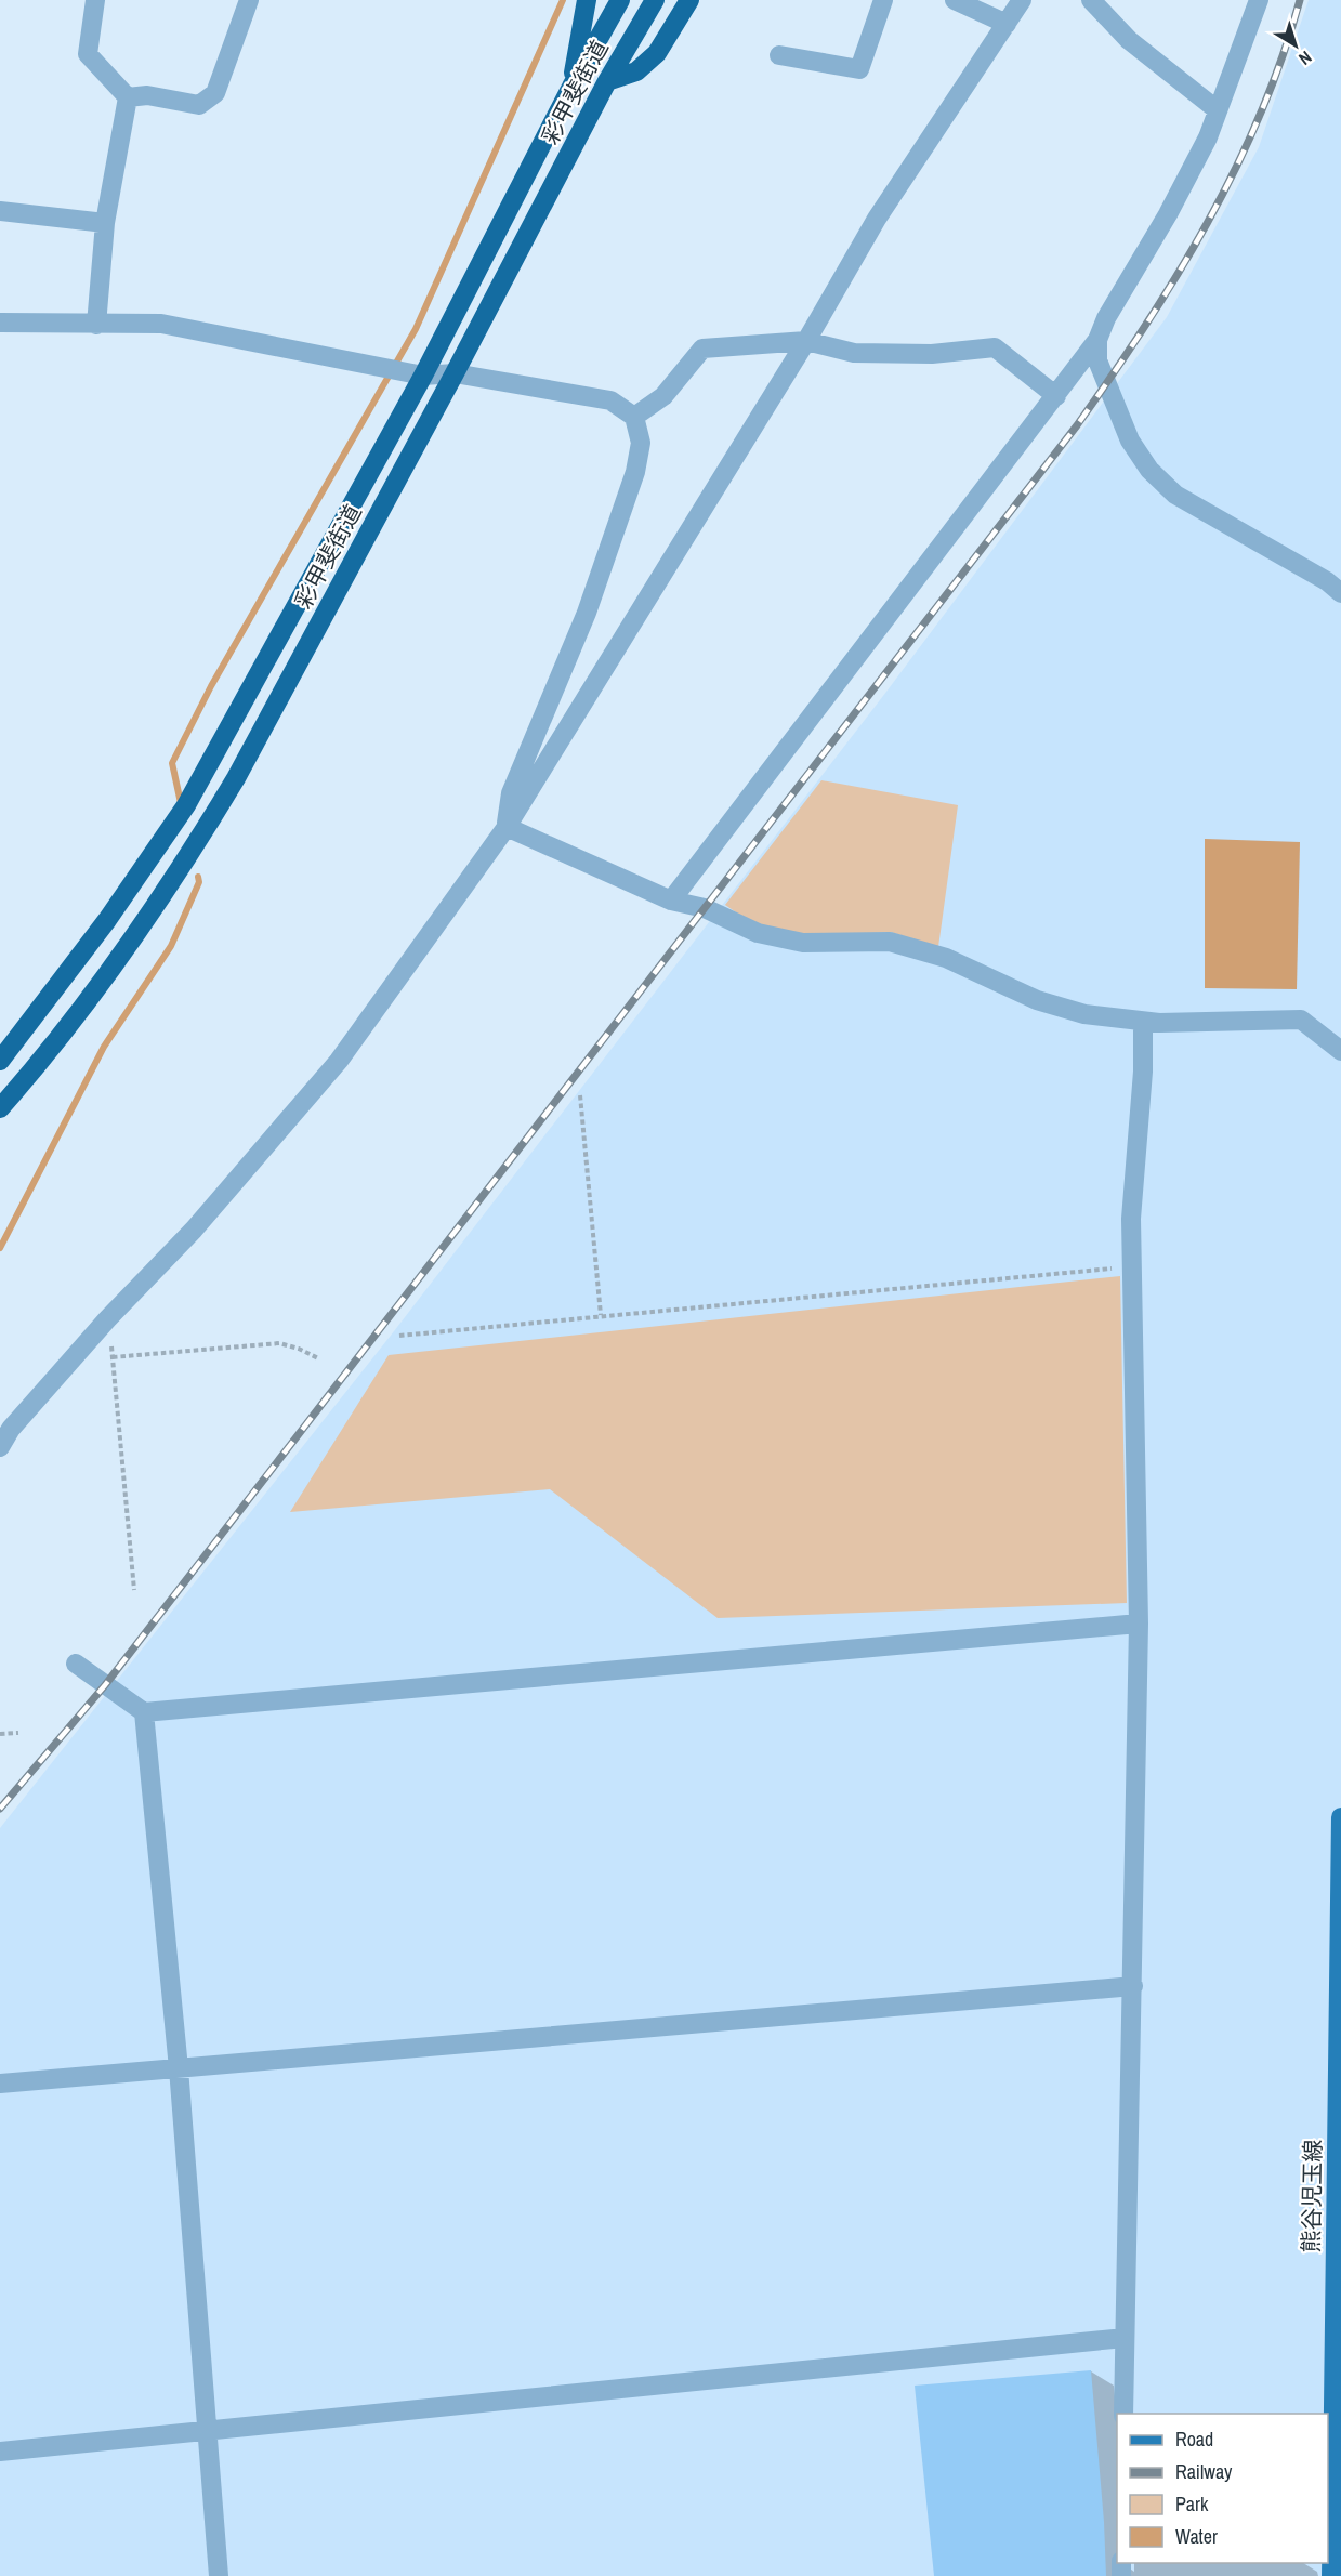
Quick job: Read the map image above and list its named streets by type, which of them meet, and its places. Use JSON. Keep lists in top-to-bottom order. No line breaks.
{"streets":{"highway":["彩甲斐街道"],"main road":["熊谷児玉線"]},"legend":["Road","Railway","Park","Water"],"north":"bottom right"}
